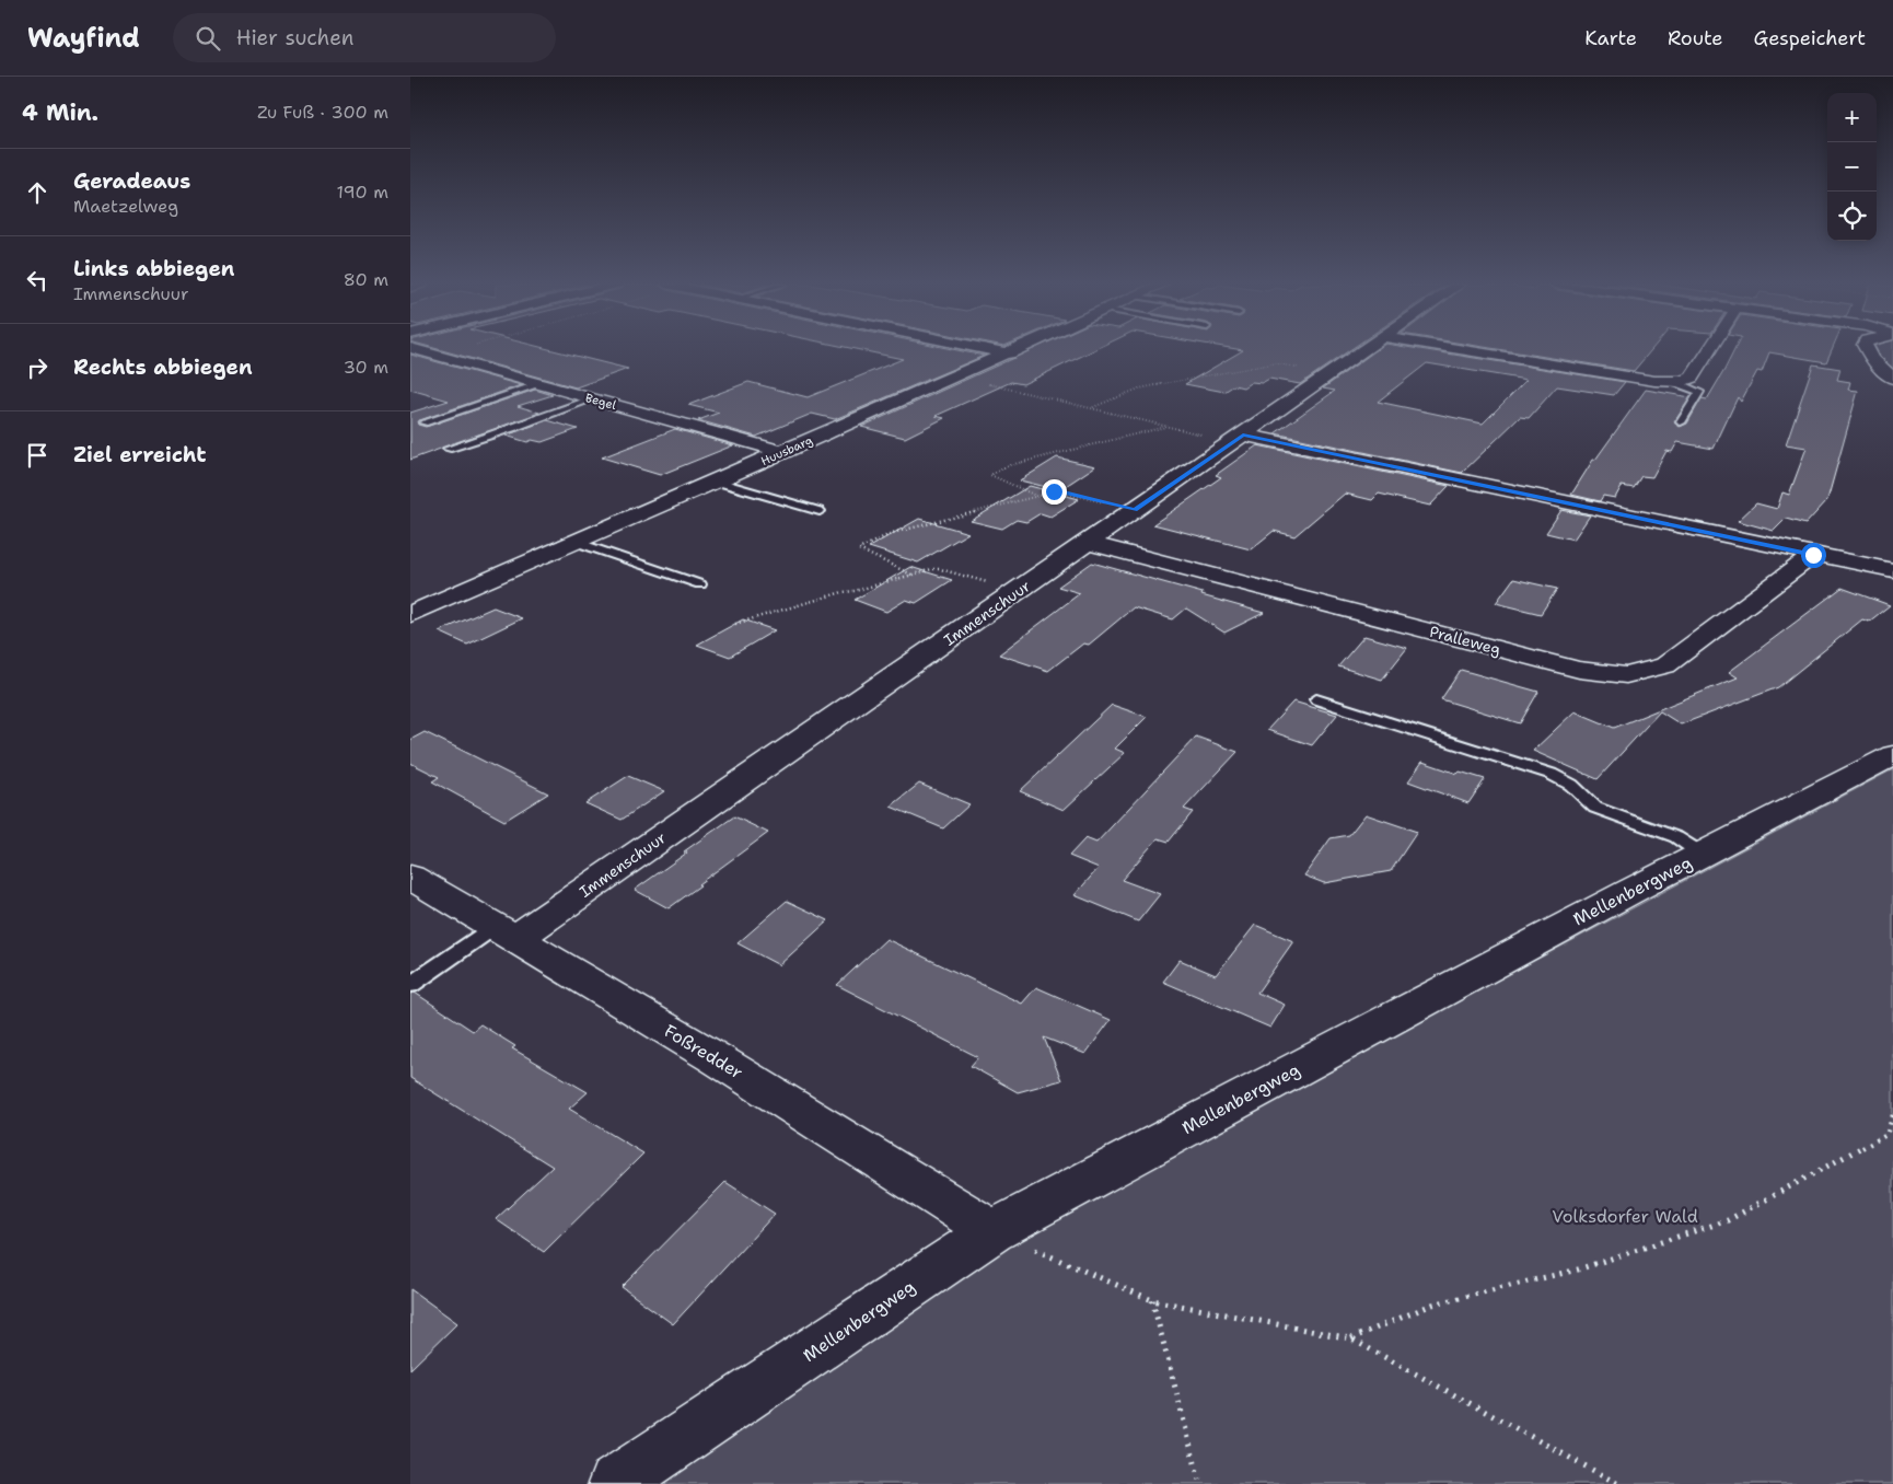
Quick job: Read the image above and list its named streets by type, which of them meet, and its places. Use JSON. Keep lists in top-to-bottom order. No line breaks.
{"streets":{"street":["Begel","Huusbarg","Immenschuur","Pralleweg","Mellenbergweg","Foßredder"]},"crossings":[["Begel","Huusbarg"],["Immenschuur","Pralleweg"],["Immenschuur","Foßredder"],["Mellenbergweg","Foßredder"]],"parks":["Volksdorfer Wald"],"page":{"header":"Wayfind","search":"Hier suchen","nav":["Karte","Route","Gespeichert"],"heading":["4 Min.","Zu Fuß · 300 m"],"map_buttons":["+","−"],"list":[["Geradeaus","Maetzelweg","190 m"],["Links abbiegen","Immenschuur","80 m"],["Rechts abbiegen","30 m"],"Ziel erreicht"]}}
